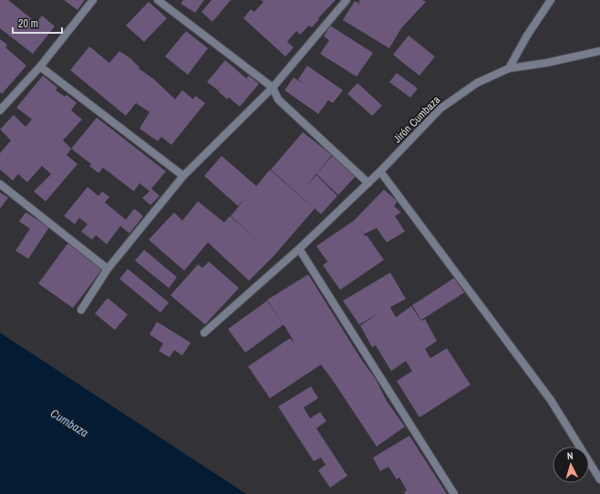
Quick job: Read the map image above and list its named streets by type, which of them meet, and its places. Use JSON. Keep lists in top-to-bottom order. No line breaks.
{"streets":{"street":["Jirón Cumbaza"]},"water":["Cumbaza"],"scale_bar":"20 m","north":"top"}
